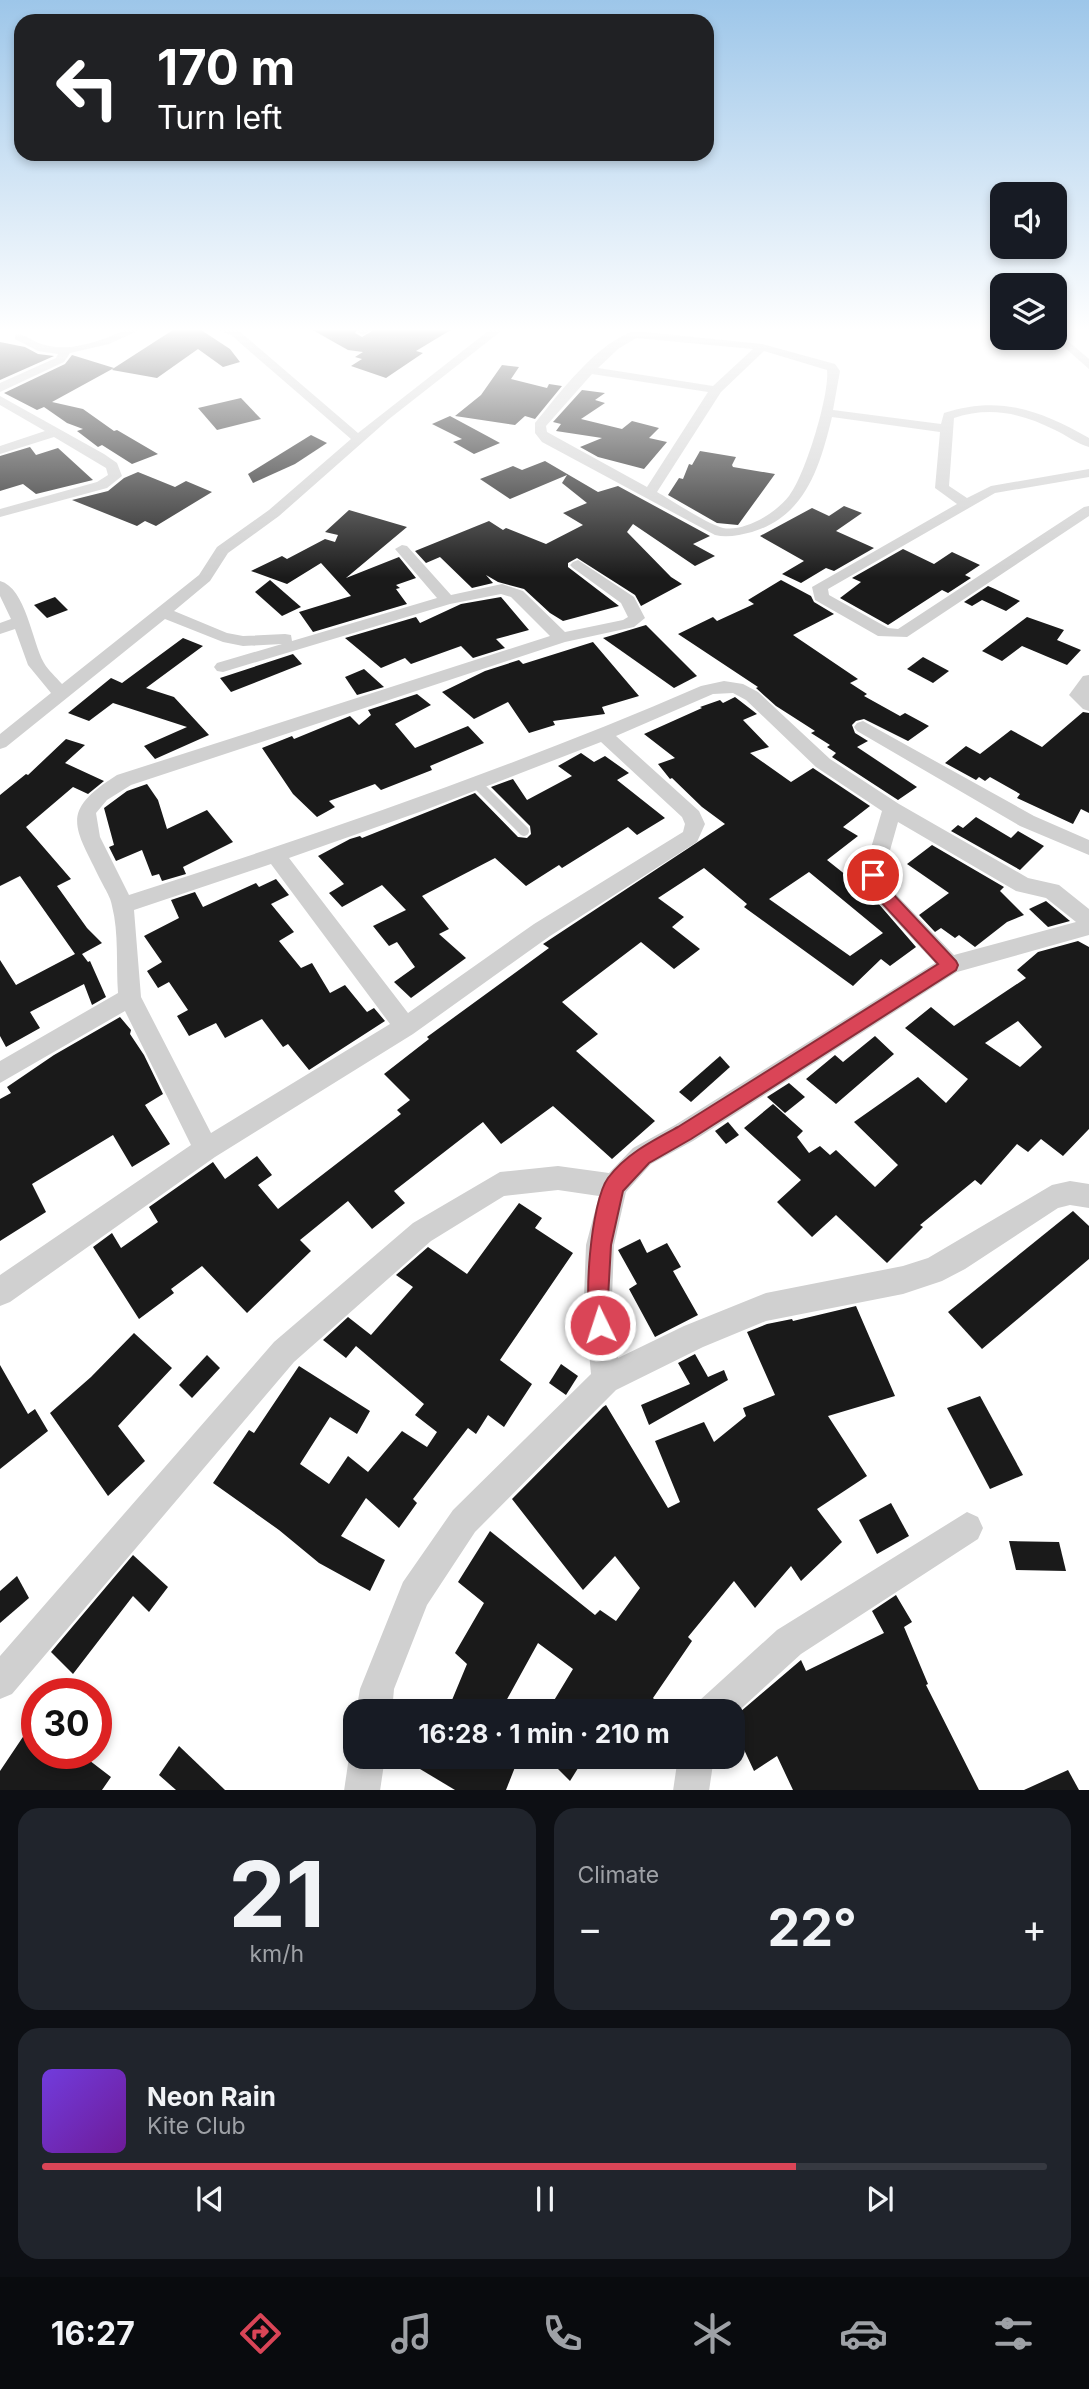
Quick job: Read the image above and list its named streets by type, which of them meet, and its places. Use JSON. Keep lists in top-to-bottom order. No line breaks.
{"page":{"turn":["170 m","Turn left"],"limit":"30","trip":"16:28 · 1 min · 210 m","tile":[["21","km/h"],"Climate"],"heat":["−","22°","+"],"song":["Neon Rain","Kite Club"],"tabs":"16:27"}}
